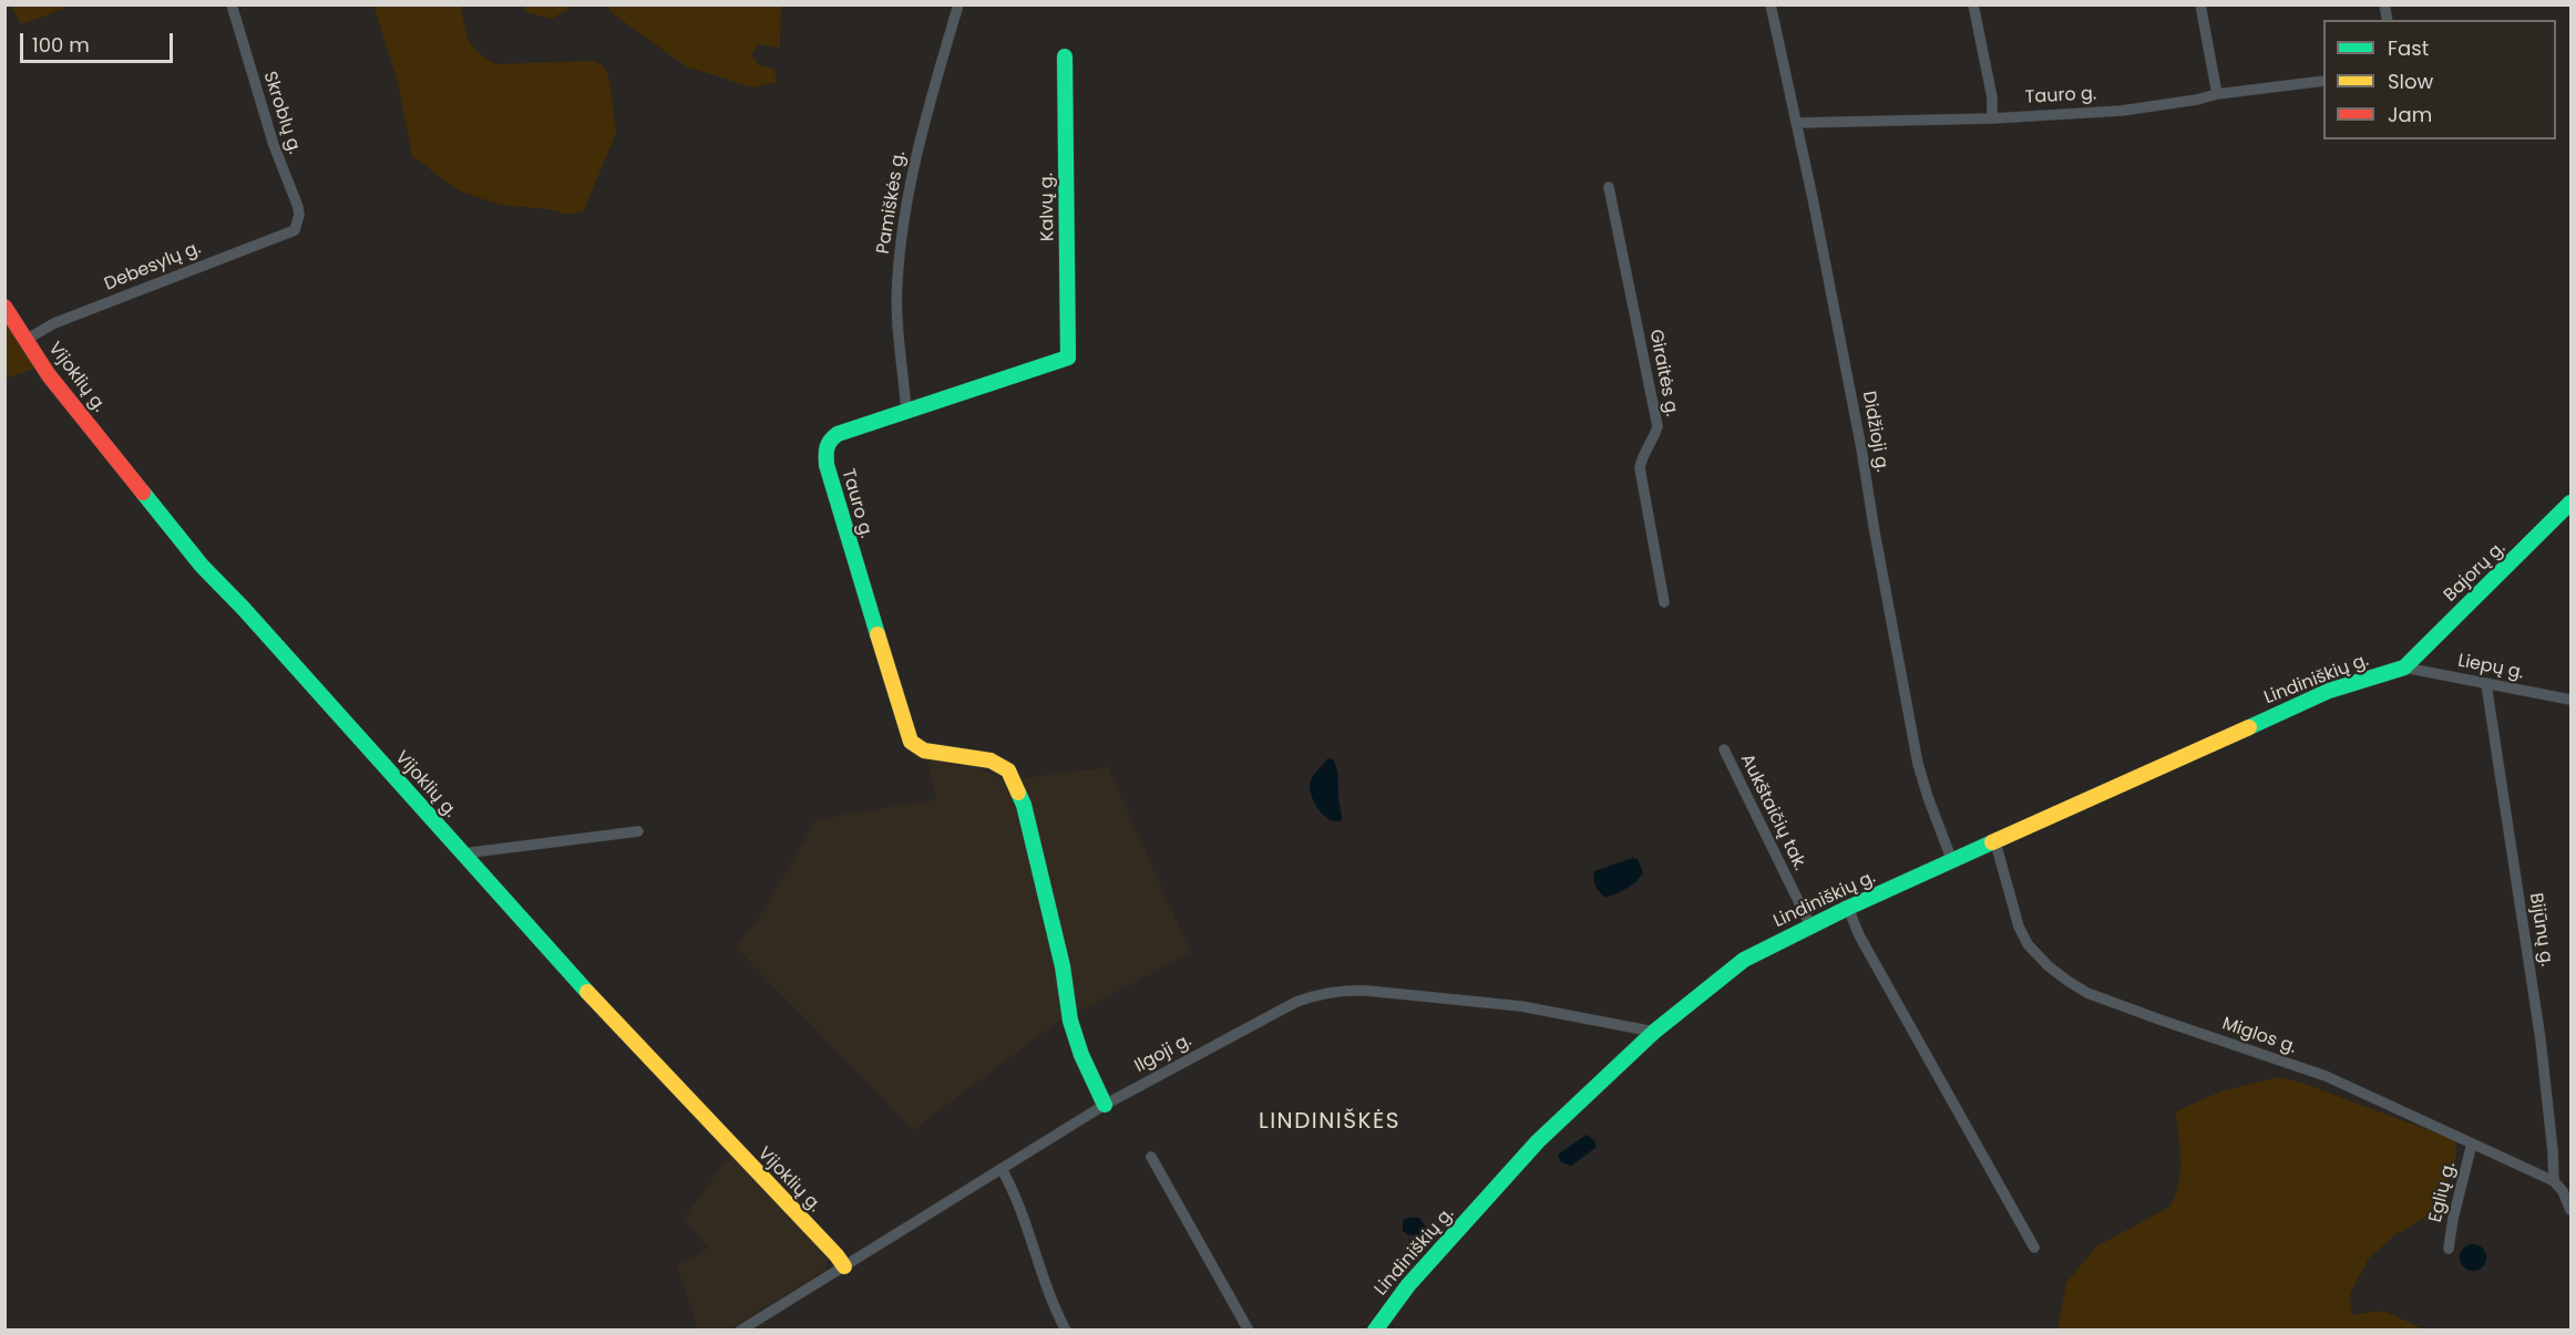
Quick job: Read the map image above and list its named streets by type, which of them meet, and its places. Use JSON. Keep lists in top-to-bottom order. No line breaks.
{"streets":{"street":["Tauro g.","Skroblų g.","Pamiškės g.","Kalvų g.","Debesylų g.","Giraitės g.","Vijoklių g.","Didžioji g.","Bajorų g.","Liepų g.","Lindiniškių g.","Aukštaičių tak.","Bijūnų g.","Miglos g.","Ilgoji g.","Eglių g."]},"crossings":[["Tauro g.","Pamiškės g."],["Tauro g.","Kalvų g."],["Tauro g.","Didžioji g."],["Tauro g.","Ilgoji g."],["Skroblų g.","Debesylų g."],["Debesylų g.","Vijoklių g."],["Vijoklių g.","Ilgoji g."],["Didžioji g.","Lindiniškių g."],["Bajorų g.","Liepų g."],["Bajorų g.","Lindiniškių g."],["Liepų g.","Lindiniškių g."],["Liepų g.","Bijūnų g."],["Lindiniškių g.","Aukštaičių tak."],["Lindiniškių g.","Miglos g."],["Lindiniškių g.","Ilgoji g."],["Bijūnų g.","Miglos g."],["Miglos g.","Eglių g."]],"districts":["LINDINIŠKĖS"],"legend":["Fast","Slow","Jam"],"scale_bar":"100 m"}
